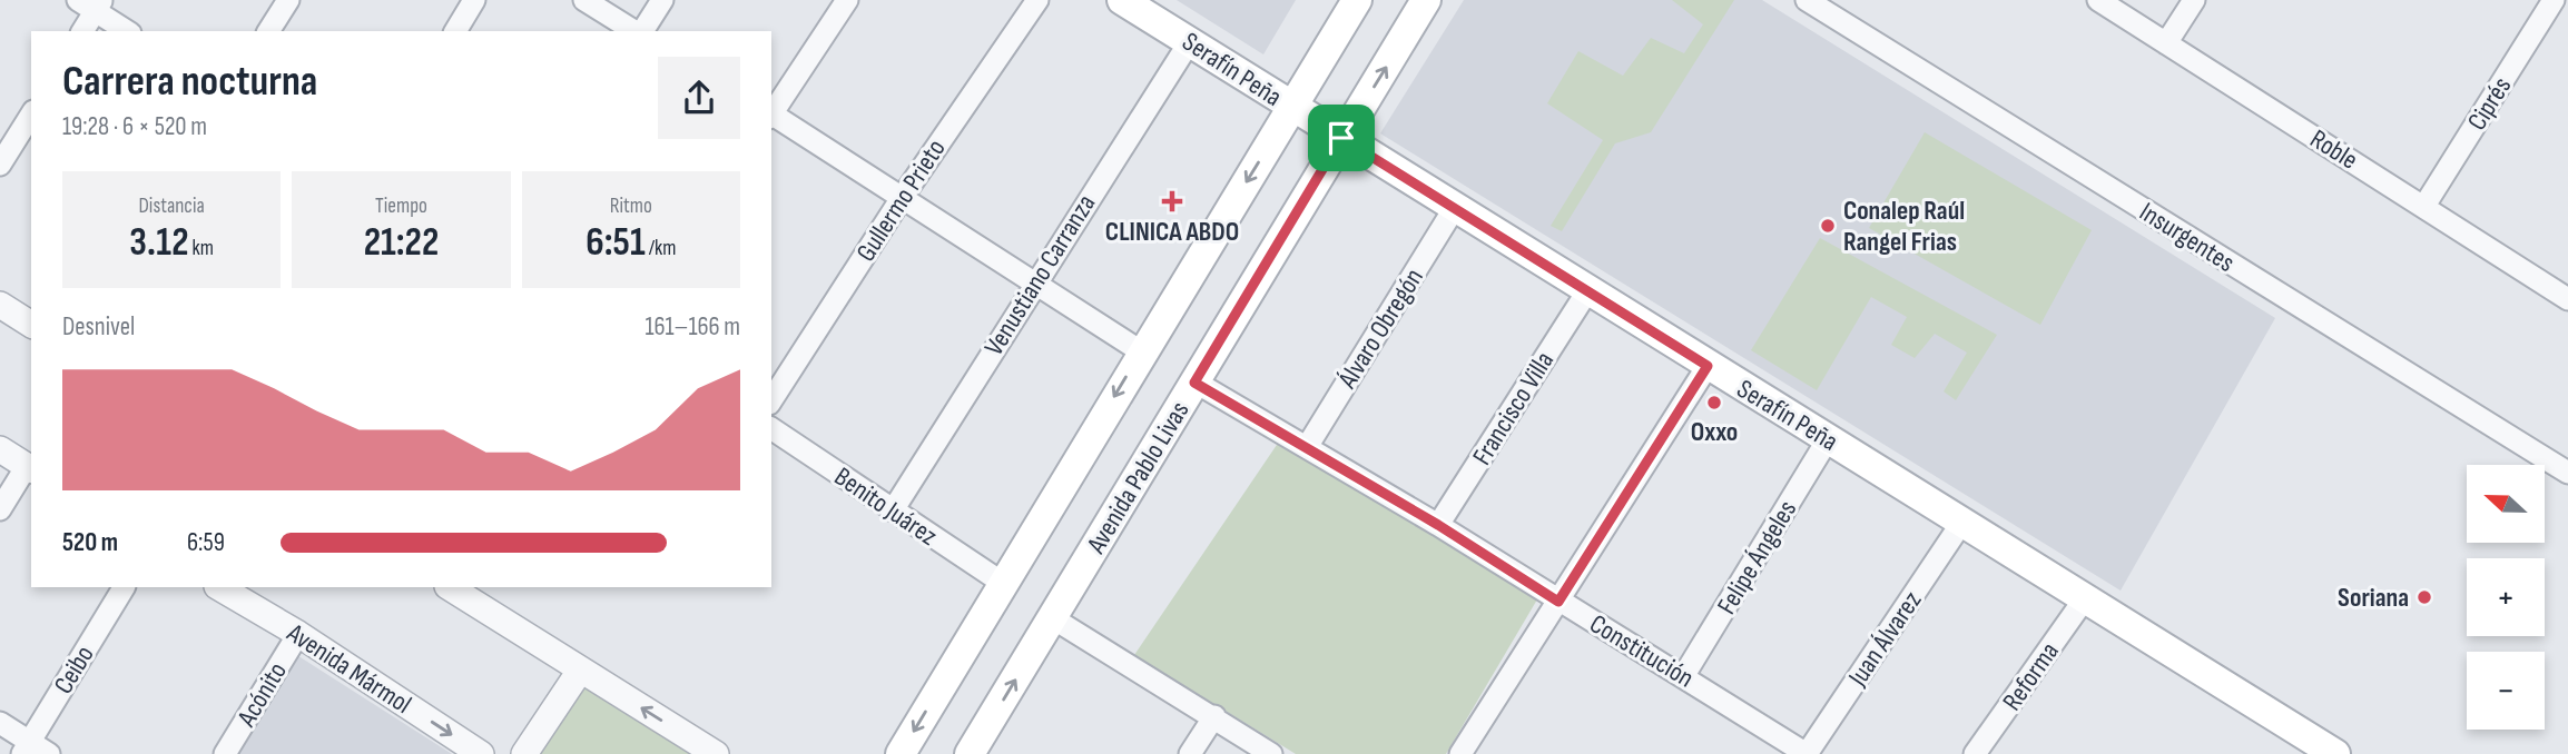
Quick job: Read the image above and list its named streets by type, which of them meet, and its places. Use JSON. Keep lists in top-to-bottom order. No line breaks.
{"streets":{"main road":["Serafín Peña","Avenida Pablo Livas"],"street":["Ciprés","Roble","Gullermo Prieto","Insurgentes","Venustiano Carranza","Álvaro Obregón","Francisco Villa","Benito Juárez","Felipe Ángeles","Juan Álvarez","Constitución","Avenida Mármol","Ceibo","Reforma","Acónito"]},"crossings":[["Serafín Peña","Venustiano Carranza"],["Serafín Peña","Álvaro Obregón"],["Serafín Peña","Francisco Villa"],["Serafín Peña","Avenida Pablo Livas"],["Serafín Peña","Felipe Ángeles"],["Serafín Peña","Juan Álvarez"],["Serafín Peña","Reforma"],["Ciprés","Roble"],["Venustiano Carranza","Benito Juárez"],["Álvaro Obregón","Constitución"],["Francisco Villa","Constitución"],["Avenida Pablo Livas","Constitución"],["Felipe Ángeles","Constitución"],["Juan Álvarez","Constitución"],["Avenida Mármol","Acónito"]],"places":{"health":["CLINICA ABDO"],"other":["Conalep Raúl Rangel Frias","Oxxo","Soriana"]},"north":"left","page":{"heading":["Carrera nocturna","19:28 · 6 × 520 m"],"stats":[["Distancia","3.12 km"],["Tiempo","21:22"],["Ritmo","6:51 /km"]],"chart":["Desnivel","161–166 m"],"map_buttons":["+","−"],"list":[{"name":"520 m","note":"6:59"}]}}
